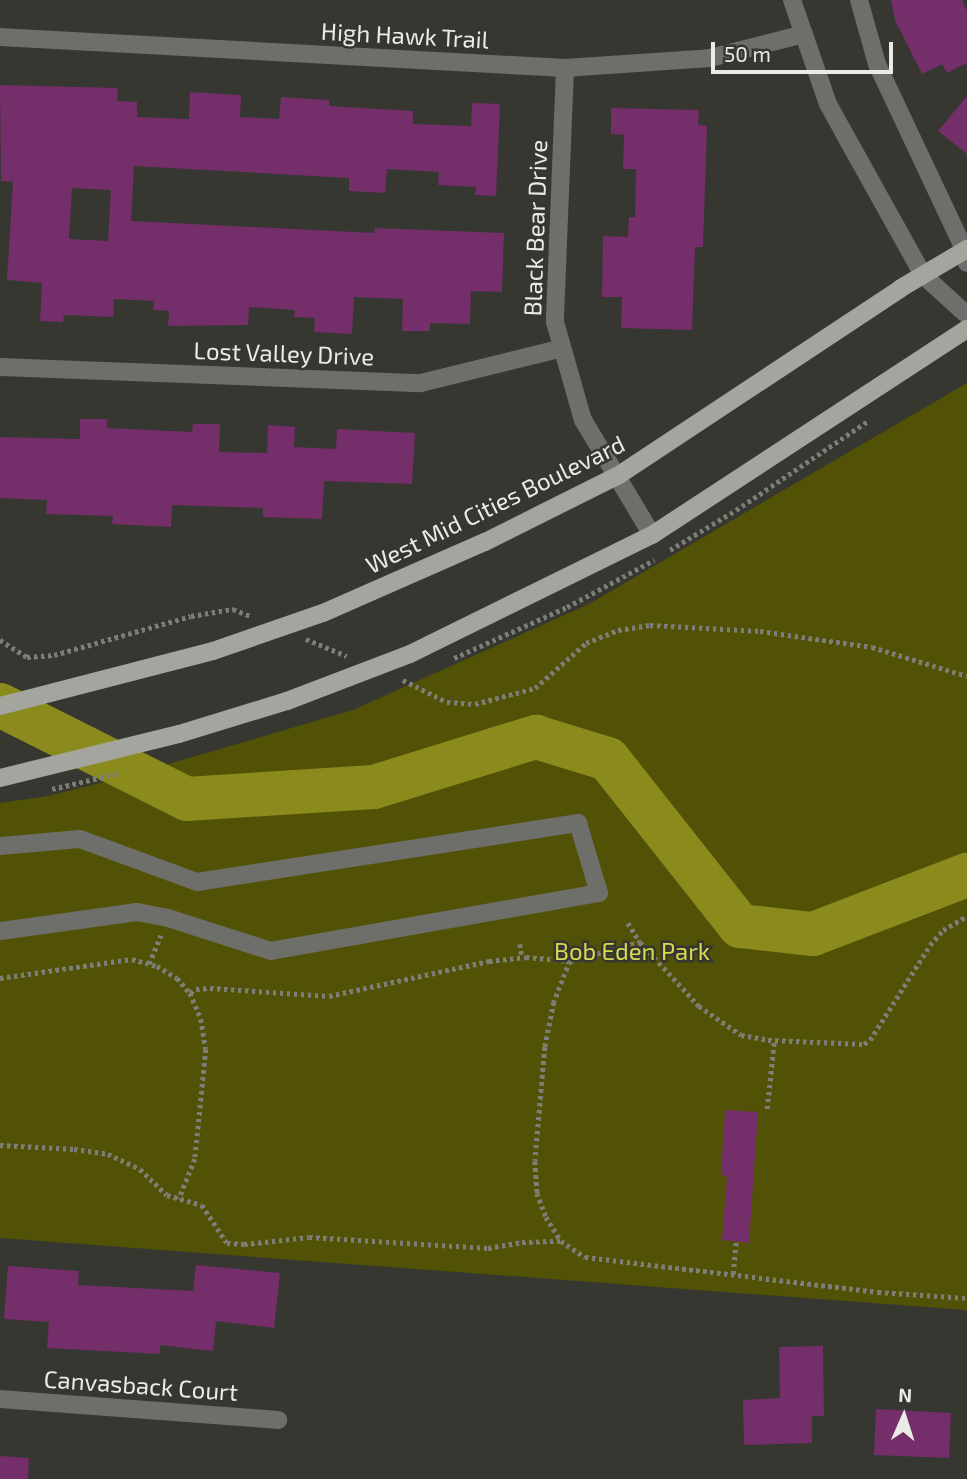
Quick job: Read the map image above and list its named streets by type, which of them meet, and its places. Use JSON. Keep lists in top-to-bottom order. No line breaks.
{"streets":{"main road":["West Mid Cities Boulevard"],"street":["High Hawk Trail","Black Bear Drive","Lost Valley Drive","Canvasback Court"]},"crossings":[["High Hawk Trail","Black Bear Drive"],["Black Bear Drive","Lost Valley Drive"],["Black Bear Drive","West Mid Cities Boulevard"]],"parks":["Bob Eden Park"],"scale_bar":"50 m","north":"top"}
